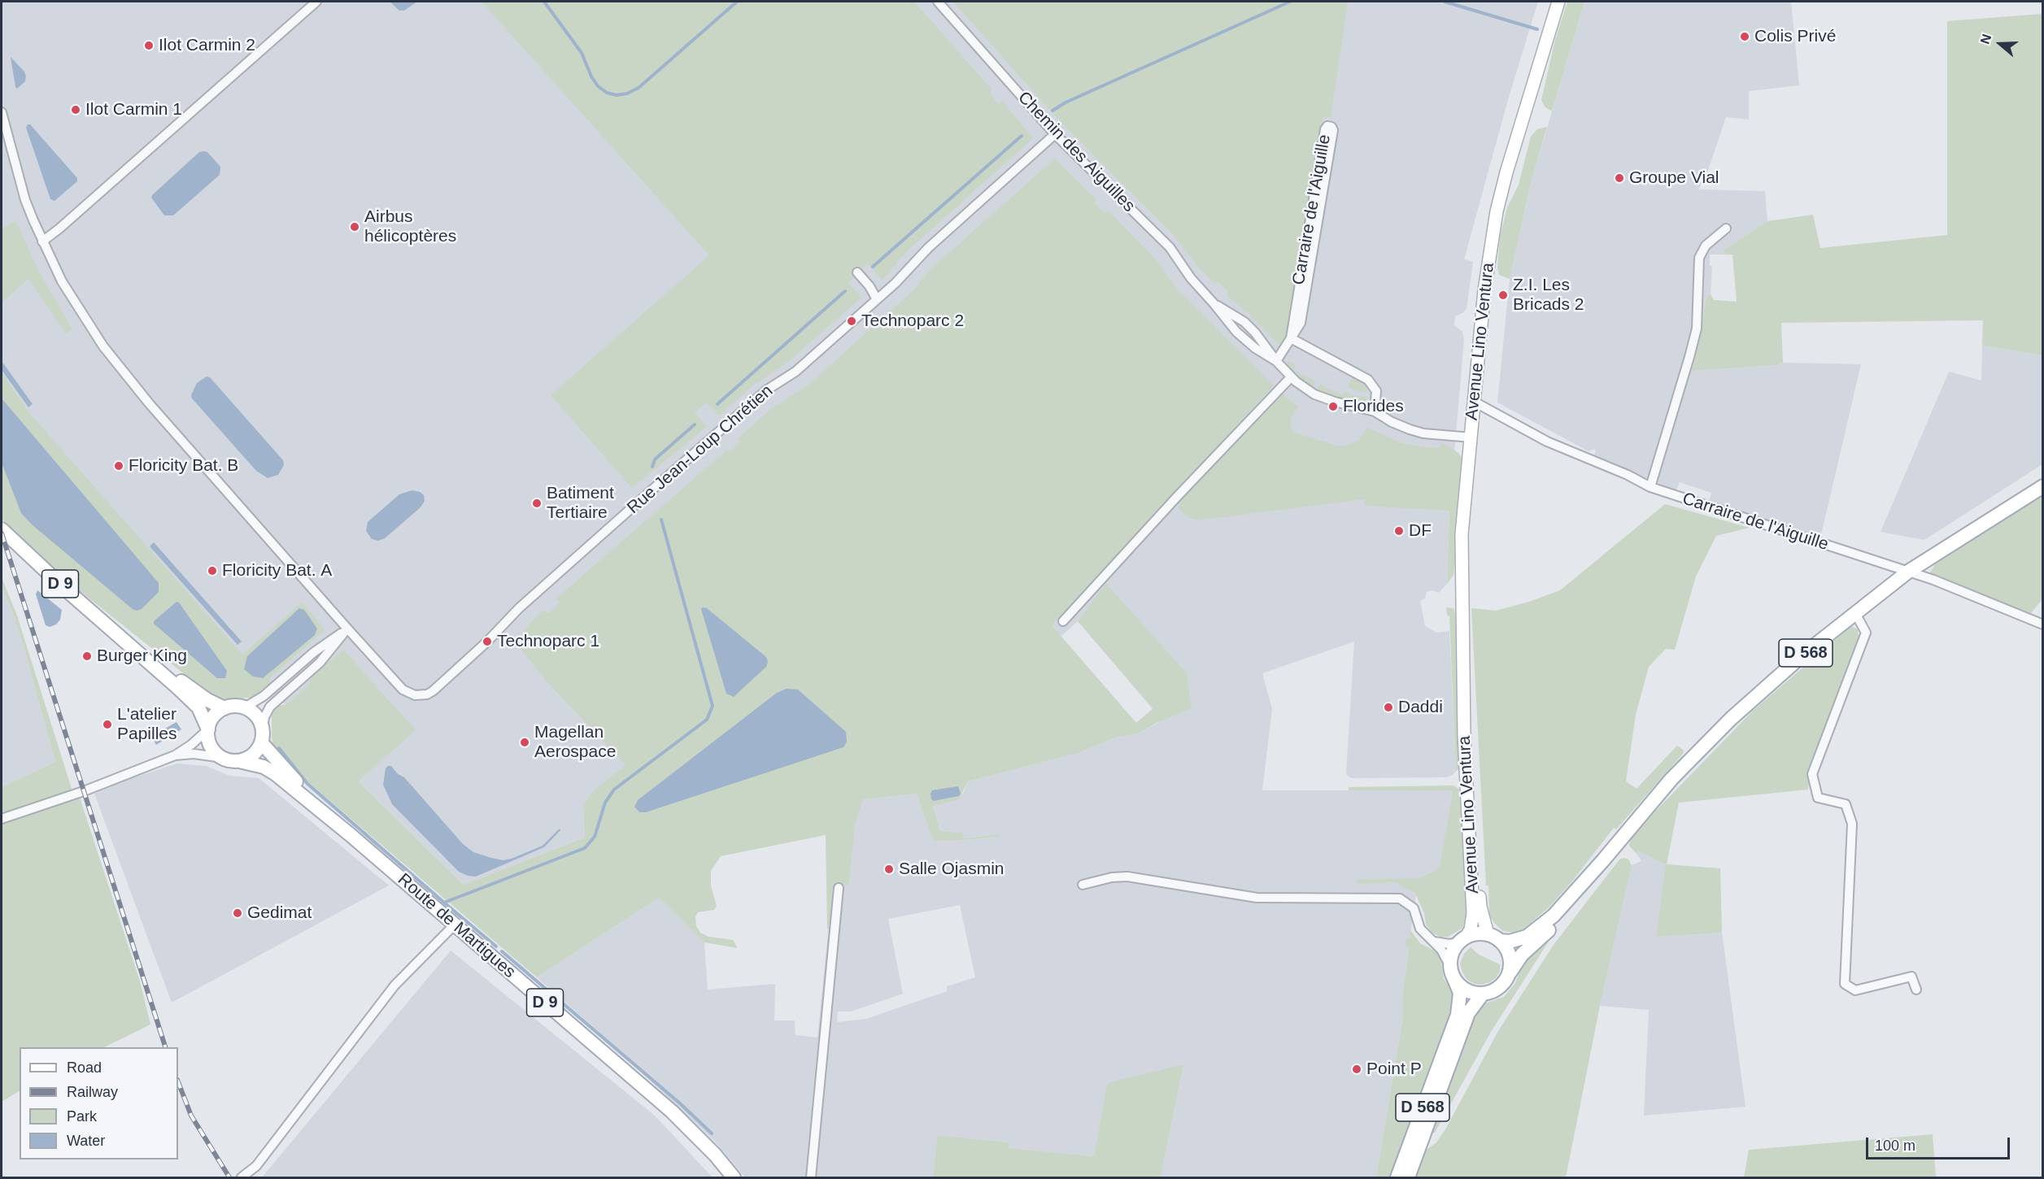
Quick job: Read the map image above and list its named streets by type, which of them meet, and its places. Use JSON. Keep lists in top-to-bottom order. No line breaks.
{"streets":{"main road":["Avenue Lino Ventura","D 9","D 568","Route de Martigues"],"street":["Chemin des Aiguilles","Carraire de l'Aiguille","Rue Jean-Loup Chrétien"]},"crossings":[["Chemin des Aiguilles","Carraire de l'Aiguille"],["Chemin des Aiguilles","Rue Jean-Loup Chrétien"],["Carraire de l'Aiguille","Avenue Lino Ventura"],["Carraire de l'Aiguille","D 568"],["Avenue Lino Ventura","D 568"],["D 9","Route de Martigues"]],"places":["Colis Privé","Ilot Carmin 2","Ilot Carmin 1","Groupe Vial","Airbus hélicoptères","Z.I. Les Bricads 2","Technoparc 2","Florides","Floricity Bat. B","Batiment Tertiaire","DF","Floricity Bat. A","Technoparc 1","Burger King","Daddi","L'atelier Papilles","Magellan Aerospace","Salle Ojasmin","Gedimat","Point P"],"legend":["Road","Railway","Park","Water"],"scale_bar":"100 m","north":"left"}
